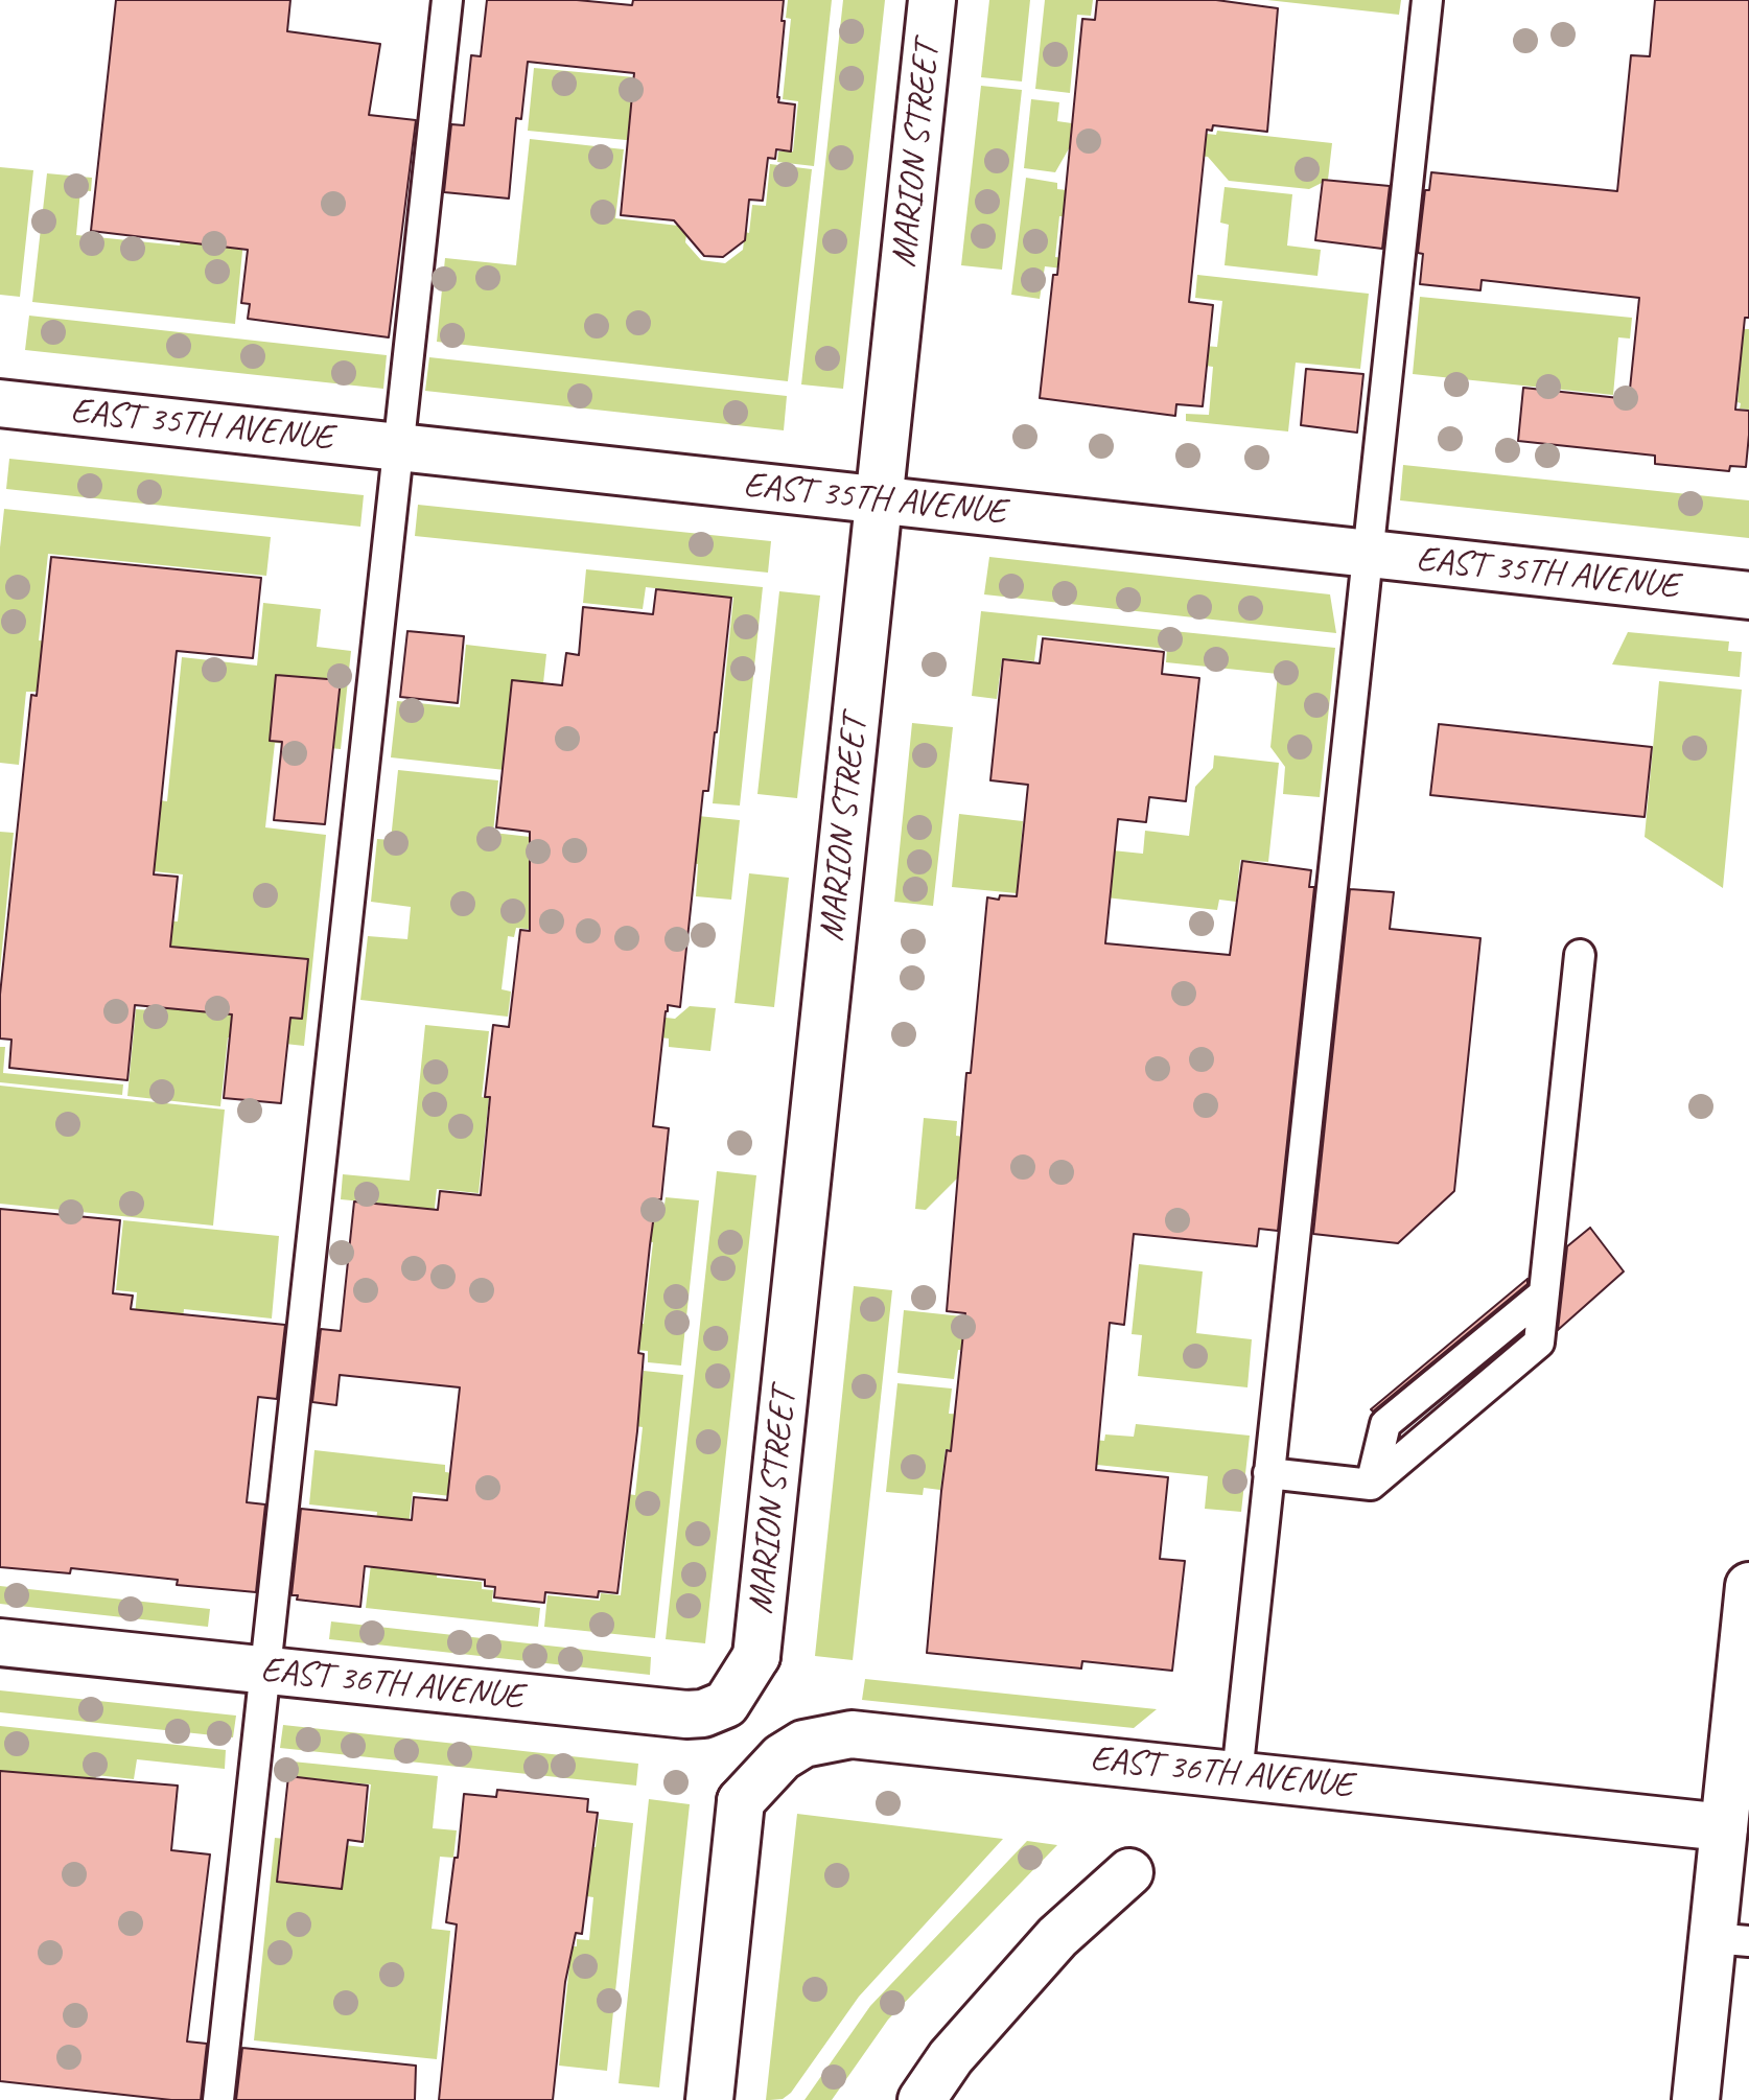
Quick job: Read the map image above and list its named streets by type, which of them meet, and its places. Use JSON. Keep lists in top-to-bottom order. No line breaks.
{"streets":{"street":["MARION STREET","EAST 35TH AVENUE","EAST 36TH AVENUE"]},"crossings":[["MARION STREET","EAST 35TH AVENUE"],["MARION STREET","EAST 36TH AVENUE"]]}
